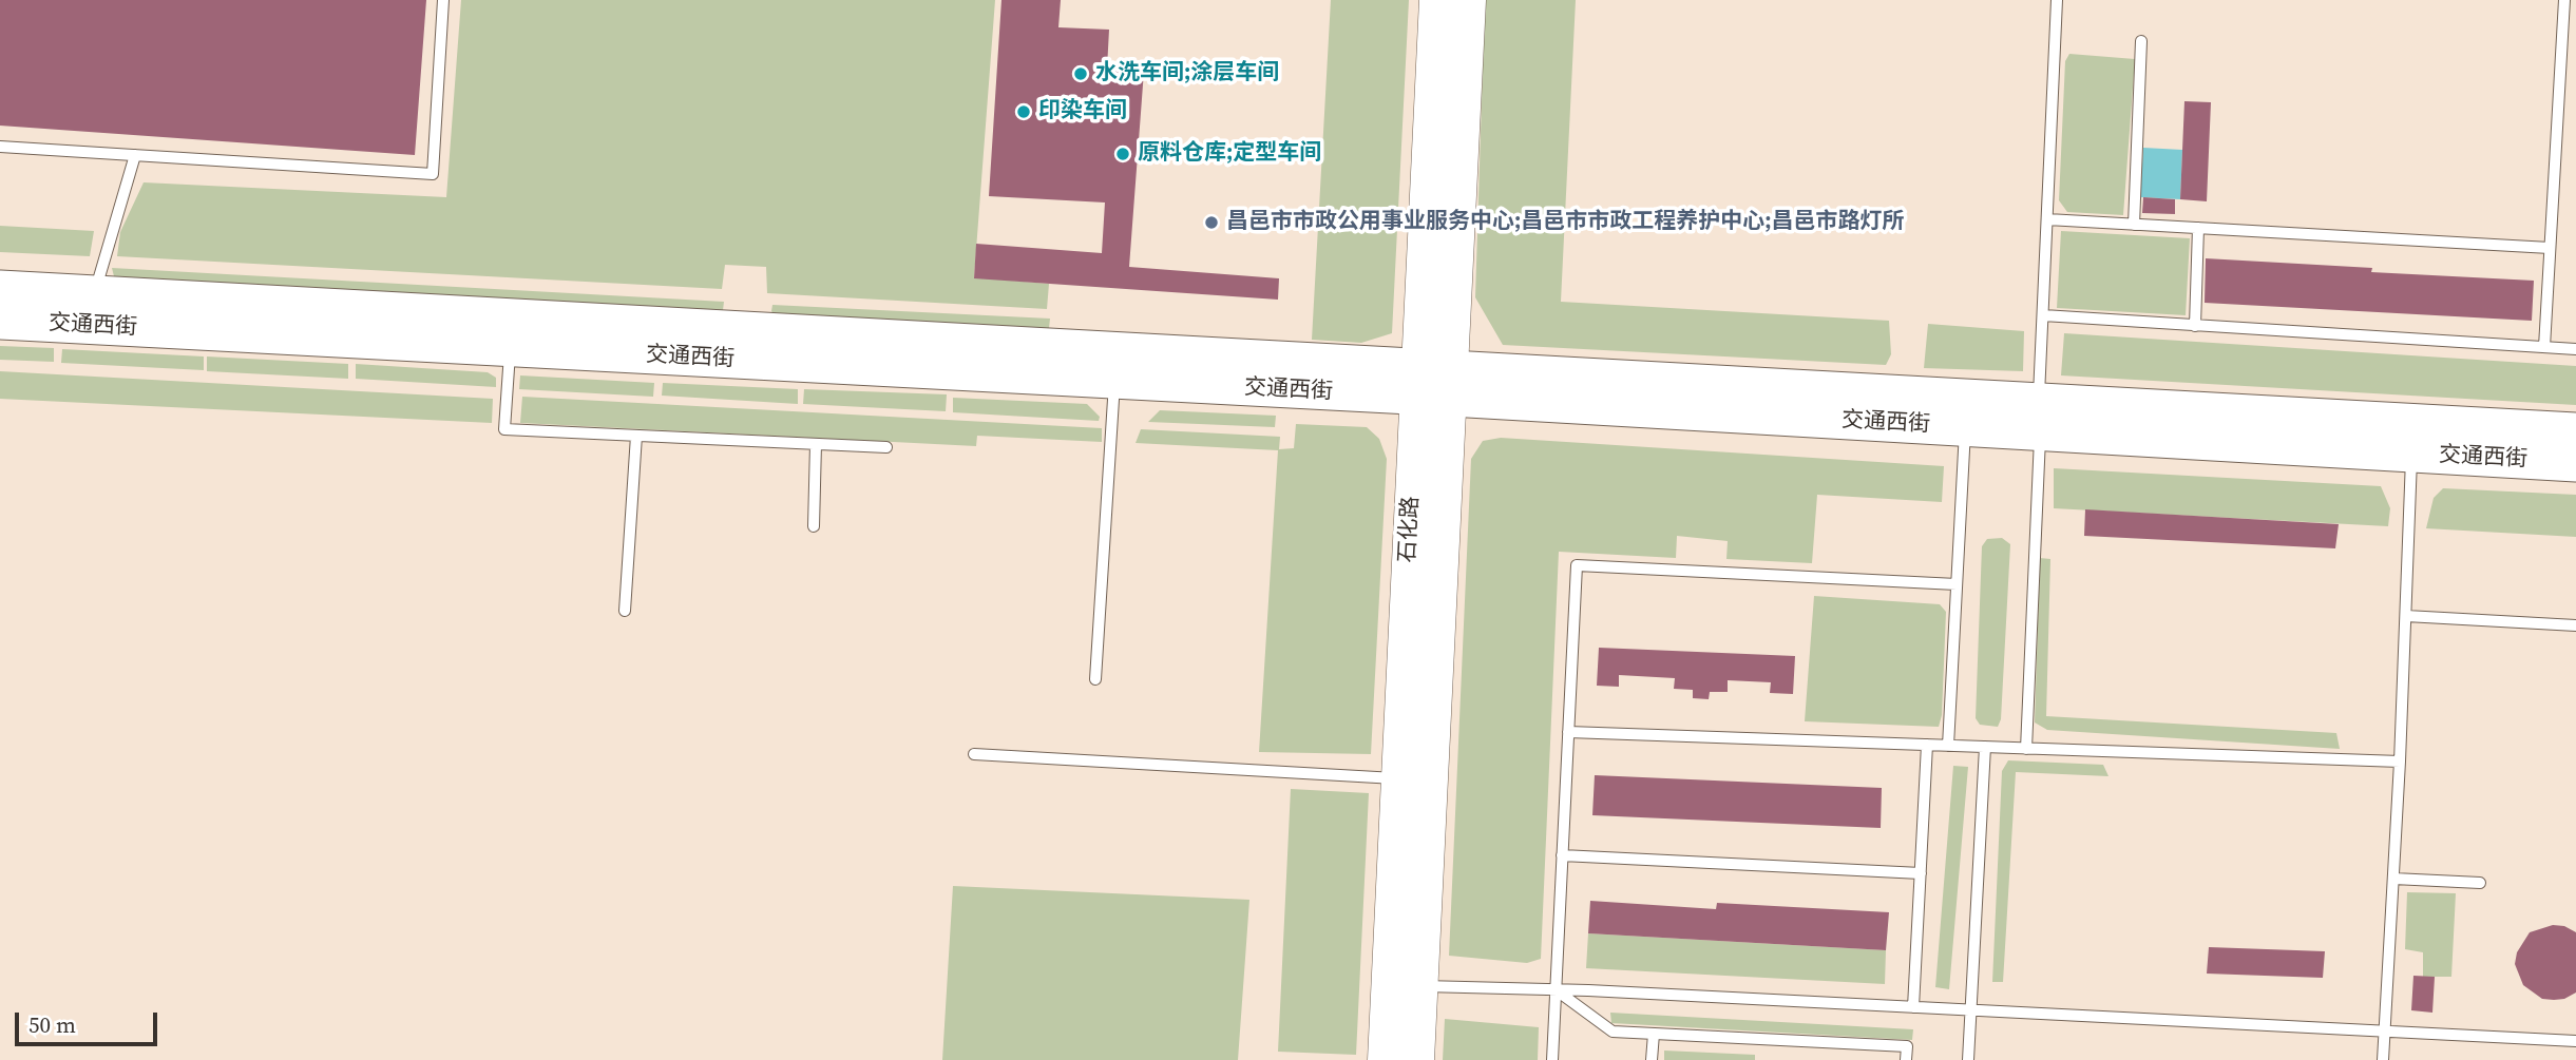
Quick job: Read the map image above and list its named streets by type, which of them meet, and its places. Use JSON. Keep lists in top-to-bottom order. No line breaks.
{"streets":{"main road":["交通西街","石化路"]},"crossings":[["交通西街","石化路"]],"places":["水洗车间;涂层车间","印染车间","原料仓库;定型车间","昌邑市市政公用事业服务中心;昌邑市市政工程养护中心;昌邑市路灯所"],"scale_bar":"50 m"}
